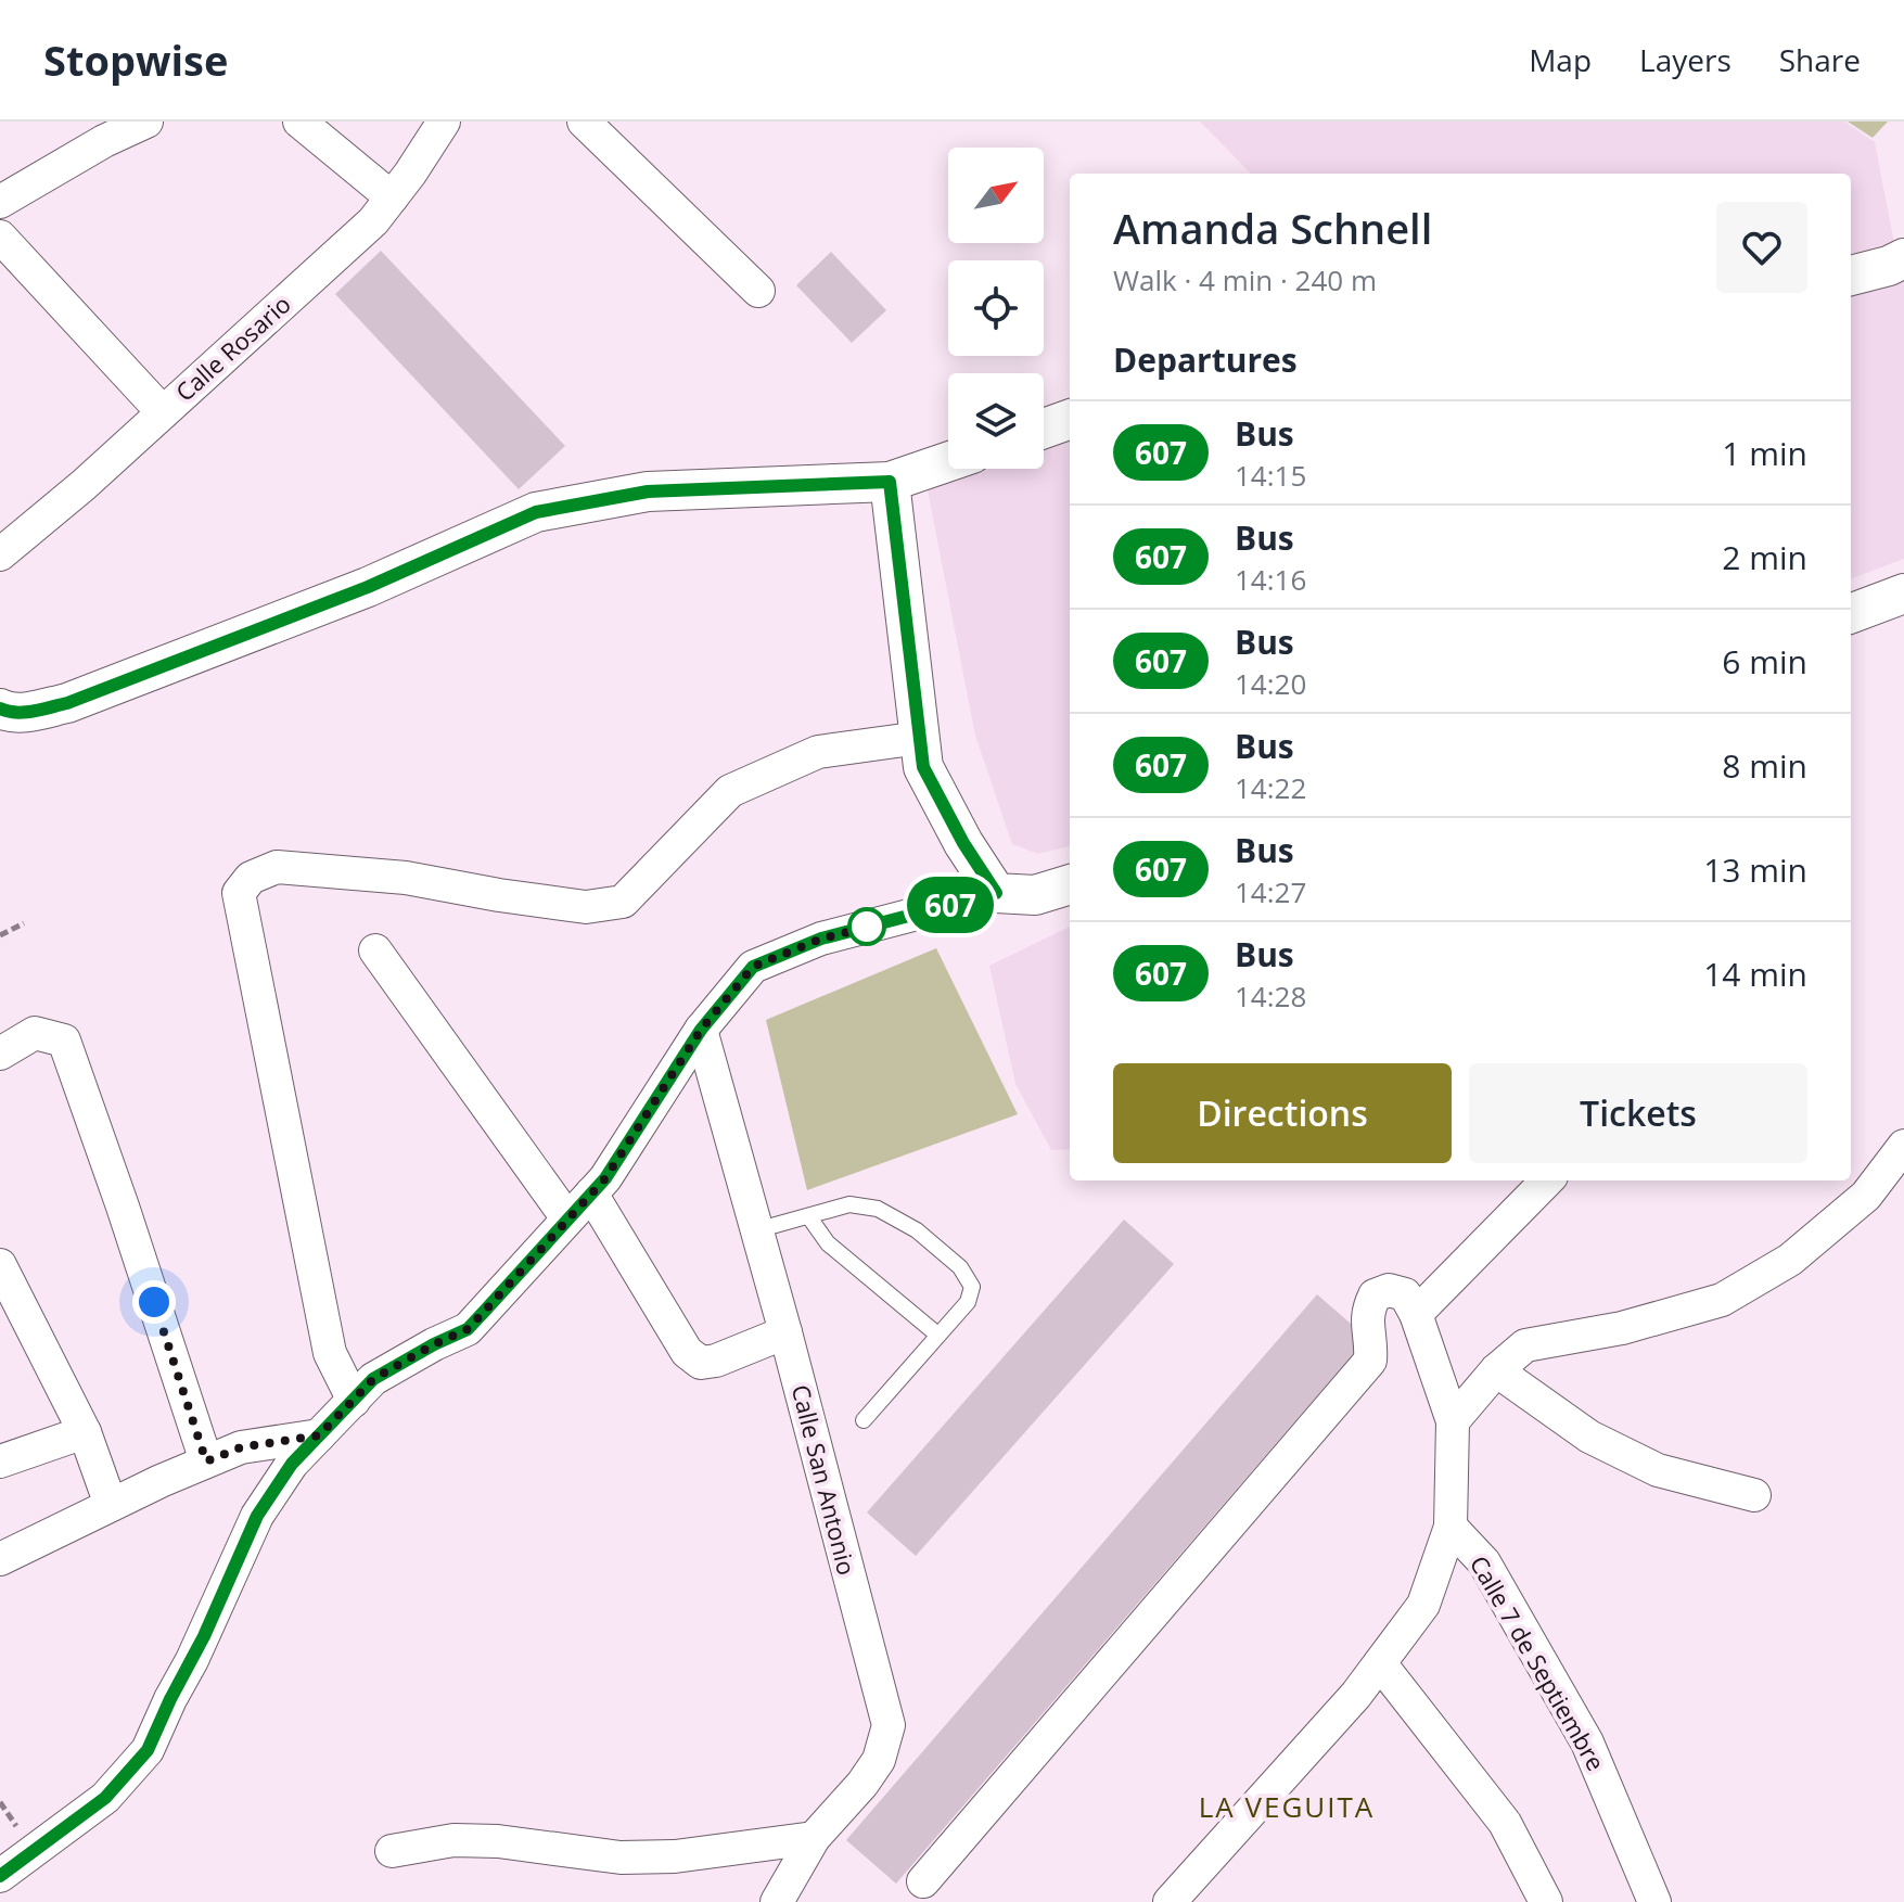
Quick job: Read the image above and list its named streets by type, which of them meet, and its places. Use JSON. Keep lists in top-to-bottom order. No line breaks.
{"streets":{"street":["Calle Rosario","Calle San Antonio","Calle 7 de Septiembre"]},"districts":["LA VEGUITA"],"lines":["bus line 607"],"north":"top right","page":{"header":"Stopwise","nav":["Map","Layers","Share"],"on_map":"607","heading":[["Amanda Schnell","Walk · 4 min · 240 m"],"Departures"],"list":[{"mark":"607","name":"Bus","note":"14:15","value":"1 min"},{"mark":"607","name":"Bus","note":"14:16","value":"2 min"},{"mark":"607","name":"Bus","note":"14:20","value":"6 min"},{"mark":"607","name":"Bus","note":"14:22","value":"8 min"},{"mark":"607","name":"Bus","note":"14:27","value":"13 min"},{"mark":"607","name":"Bus","note":"14:28","value":"14 min"}],"buttons":["Directions","Tickets"]}}
